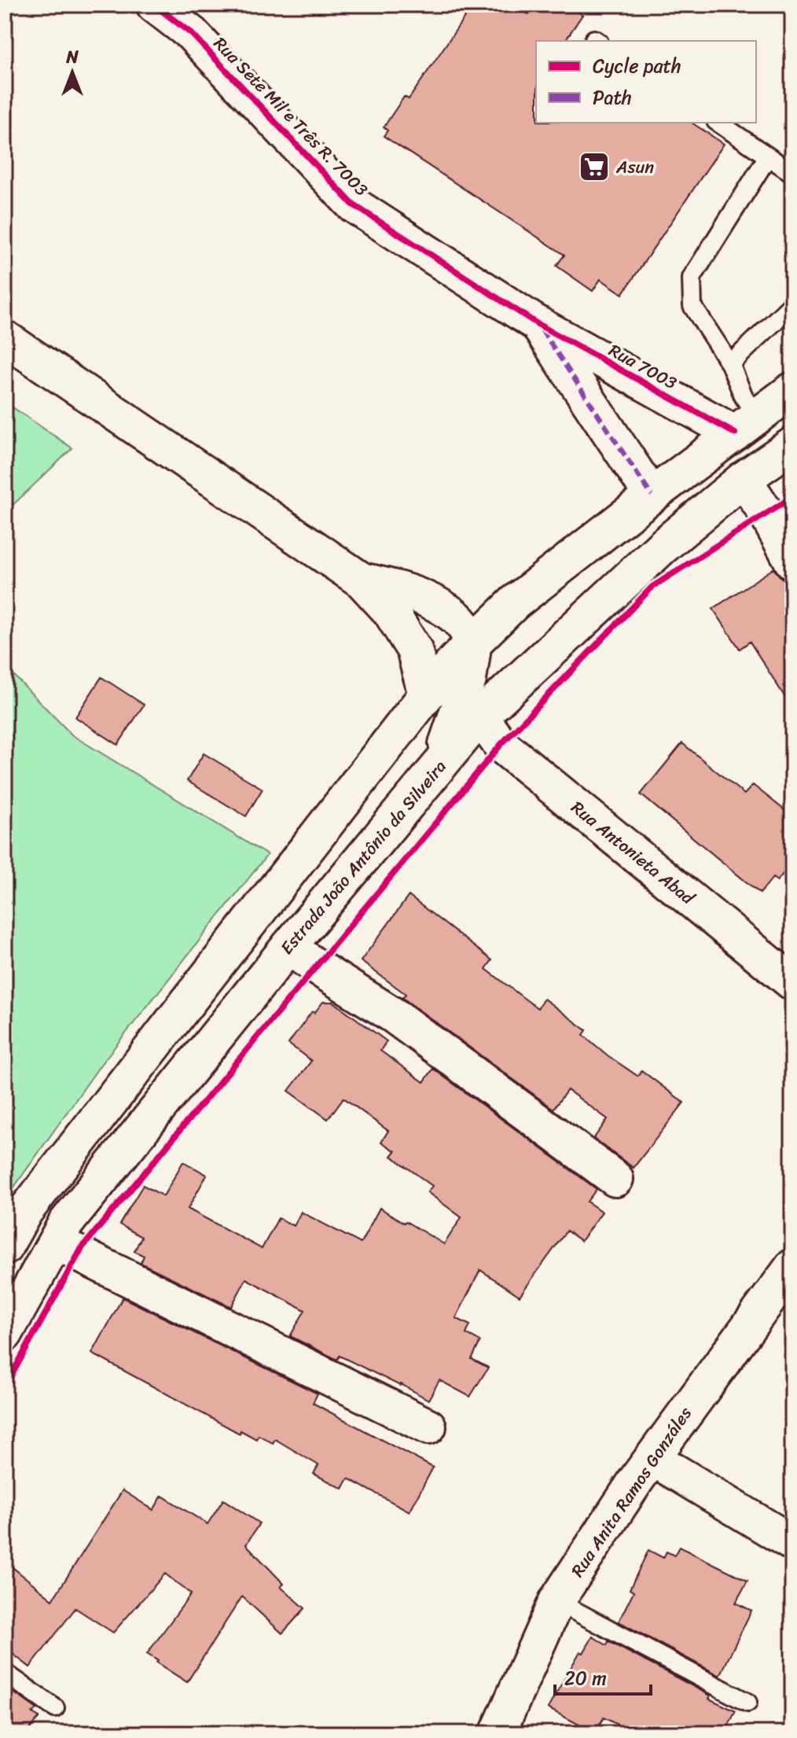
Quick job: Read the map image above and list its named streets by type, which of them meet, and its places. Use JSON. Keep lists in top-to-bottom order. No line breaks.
{"streets":{"street":["Rua Sete Mil e Três R. 7003","Rua 7003","Rua Antonieta Abad","Estrada João Antônio da Silveira","Rua Anita Ramos Gonzáles"]},"crossings":[["Rua Sete Mil e Três R. 7003","Rua 7003"],["Rua Antonieta Abad","Estrada João Antônio da Silveira"]],"places":{"supermarket":["Asun"]},"legend":["Cycle path","Path"],"scale_bar":"20 m","north":"top"}
